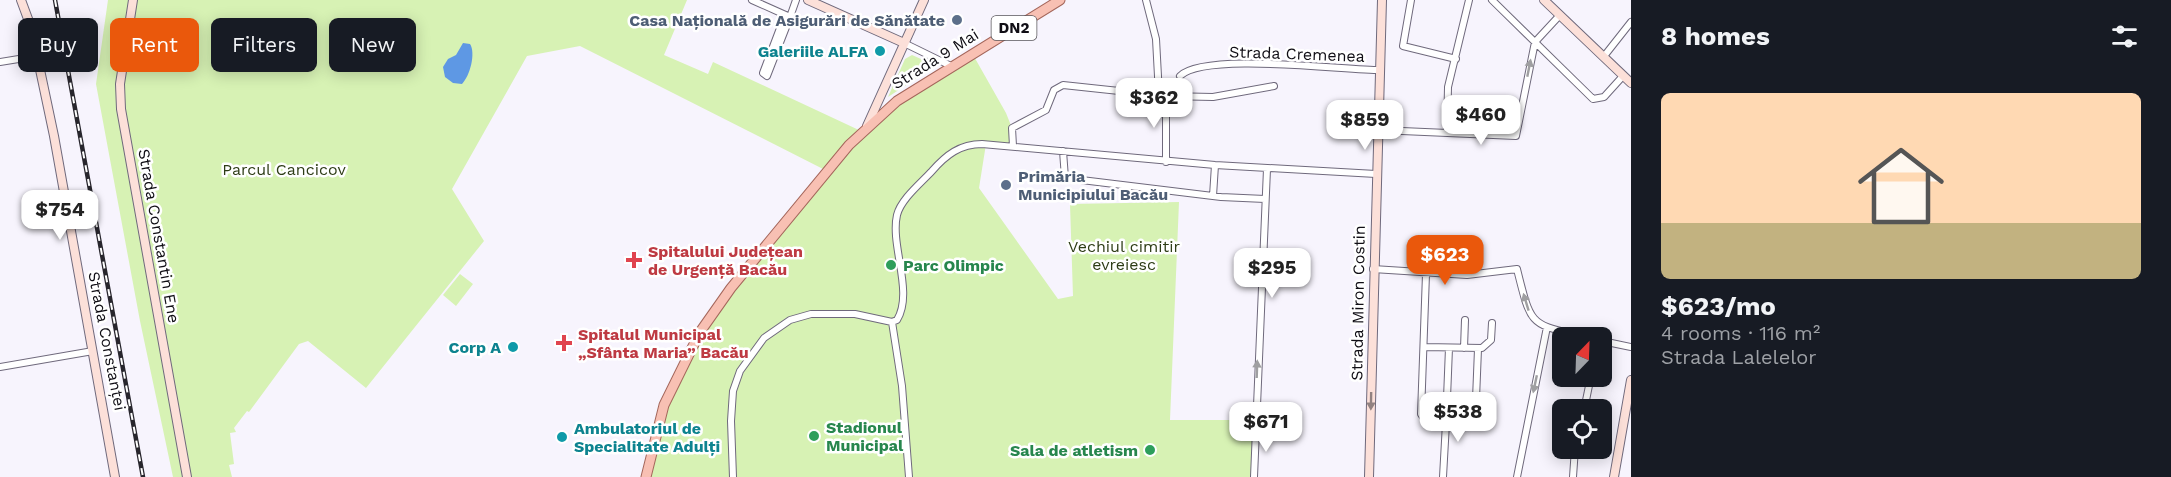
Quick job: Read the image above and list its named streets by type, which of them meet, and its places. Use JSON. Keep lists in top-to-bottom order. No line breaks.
{"streets":{"main road":["DN2","Strada 9 Mai"],"street":["Strada Cremenea","Strada Constantin Ene","Strada Miron Costin","Strada Constanței"]},"crossings":[["DN2","Strada 9 Mai"],["Strada Cremenea","Strada Miron Costin"]],"parks":["Parcul Cancicov","Vechiul cimitir evreiesc"],"places":{"other":["Casa Națională de Asigurări de Sănătate","Galeriile ALFA","Primăria Municipiului Bacău","Parc Olimpic","Corp A","Stadionul Municipal","Ambulatoriul de Specialitate Adulți","Sala de atletism"],"health":["Spitalului Județean de Urgență Bacău","Spitalul Municipal „Sfânta Maria” Bacău"]},"north":"top right","page":{"heading":"8 homes","chip":["Buy","Rent","Filters","New"],"list":[{"name":"$623/mo","note":"4 rooms · 116 m² · Strada Lalelelor"}],"price":["$362","$460","$859","$754","$623","$295","$538","$671"]}}
